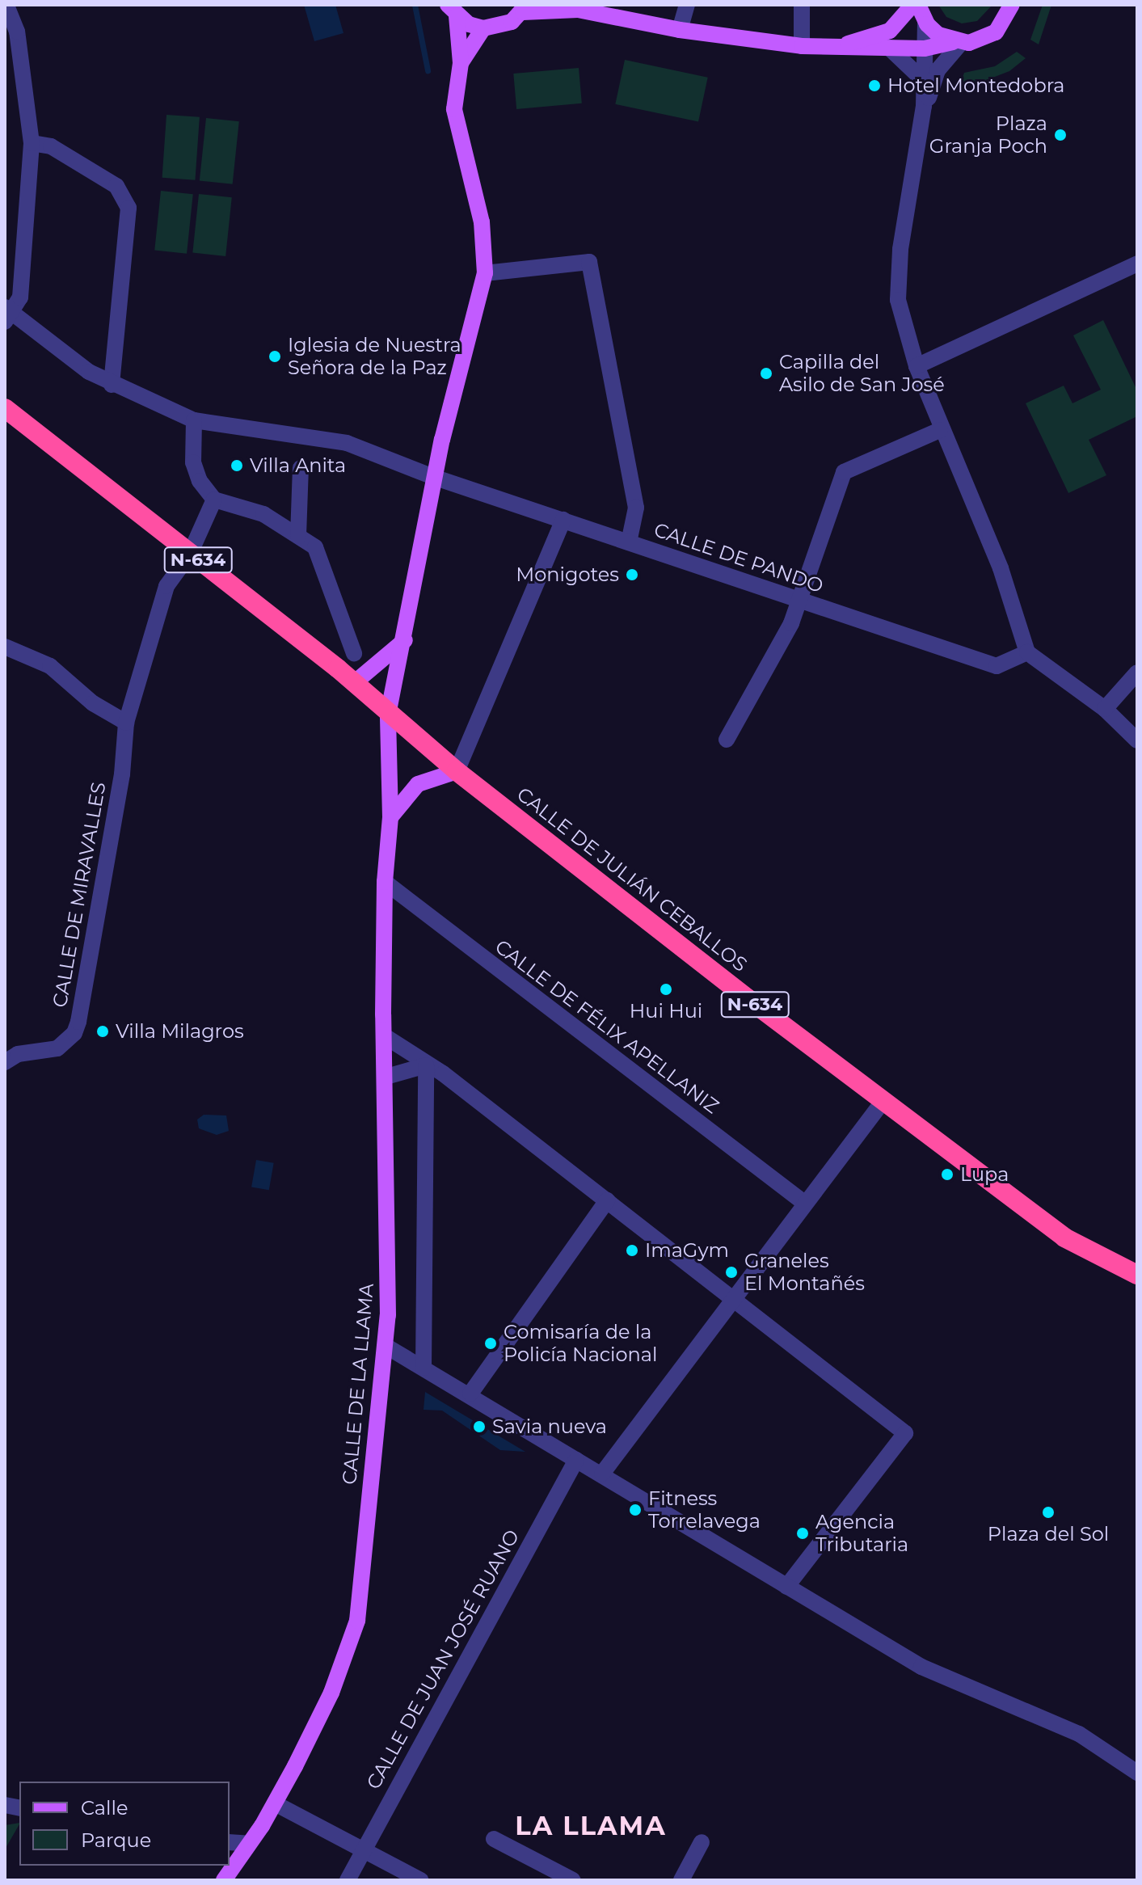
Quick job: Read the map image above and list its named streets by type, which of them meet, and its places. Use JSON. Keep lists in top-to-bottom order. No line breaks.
{"streets":{"highway":["N-634","CALLE DE JULIÁN CEBALLOS"],"main road":["CALLE DE LA LLAMA"],"street":["CALLE DE PANDO","CALLE DE MIRAVALLES","CALLE DE FÉLIX APELLANIZ","CALLE DE JUAN JOSÉ RUANO"]},"crossings":[["CALLE DE PANDO","CALLE DE LA LLAMA"],["N-634","CALLE DE JULIÁN CEBALLOS"],["N-634","CALLE DE MIRAVALLES"],["N-634","CALLE DE LA LLAMA"],["CALLE DE JULIÁN CEBALLOS","CALLE DE LA LLAMA"],["CALLE DE FÉLIX APELLANIZ","CALLE DE LA LLAMA"]],"districts":["LA LLAMA"],"places":["Hotel Montedobra","Plaza Granja Poch","Iglesia de Nuestra Señora de la Paz","Capilla del Asilo de San José","Villa Anita","Monigotes","Hui Hui","Villa Milagros","Lupa","ImaGym","Graneles El Montañés","Comisaría de la Policía Nacional","Savia nueva","Fitness Torrelavega","Plaza del Sol","Agencia Tributaria"],"legend":["Calle","Parque"]}
